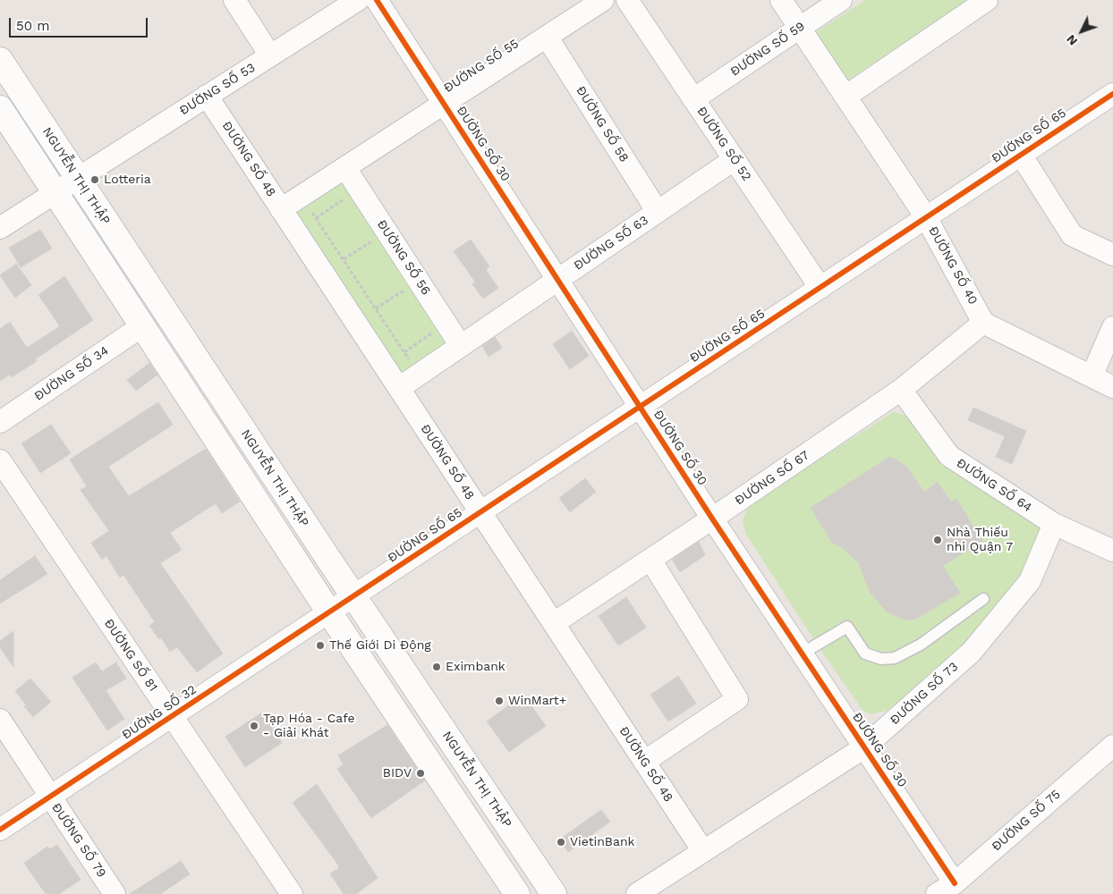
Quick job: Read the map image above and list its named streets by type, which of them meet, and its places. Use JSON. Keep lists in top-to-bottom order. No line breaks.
{"streets":{"main road":["NGUYỄN THỊ THẬP"],"street":["ĐƯỜNG SỐ 59","ĐƯỜNG SỐ 55","ĐƯỜNG SỐ 53","ĐƯỜNG SỐ 58","ĐƯỜNG SỐ 65","ĐƯỜNG SỐ 30","ĐƯỜNG SỐ 52","ĐƯỜNG SỐ 48","ĐƯỜNG SỐ 63","ĐƯỜNG SỐ 56","ĐƯỜNG SỐ 40","ĐƯỜNG SỐ 34","ĐƯỜNG SỐ 67","ĐƯỜNG SỐ 64","ĐƯỜNG SỐ 81","ĐƯỜNG SỐ 73","ĐƯỜNG SỐ 32","ĐƯỜNG SỐ 75","ĐƯỜNG SỐ 79"]},"crossings":[["ĐƯỜNG SỐ 59","ĐƯỜNG SỐ 52"],["ĐƯỜNG SỐ 59","ĐƯỜNG SỐ 40"],["ĐƯỜNG SỐ 55","ĐƯỜNG SỐ 58"],["ĐƯỜNG SỐ 55","ĐƯỜNG SỐ 30"],["ĐƯỜNG SỐ 55","ĐƯỜNG SỐ 48"],["ĐƯỜNG SỐ 55","ĐƯỜNG SỐ 56"],["ĐƯỜNG SỐ 53","ĐƯỜNG SỐ 48"],["ĐƯỜNG SỐ 53","NGUYỄN THỊ THẬP"],["ĐƯỜNG SỐ 58","ĐƯỜNG SỐ 63"],["ĐƯỜNG SỐ 65","ĐƯỜNG SỐ 30"],["ĐƯỜNG SỐ 65","ĐƯỜNG SỐ 52"],["ĐƯỜNG SỐ 65","ĐƯỜNG SỐ 48"],["ĐƯỜNG SỐ 65","NGUYỄN THỊ THẬP"],["ĐƯỜNG SỐ 65","ĐƯỜNG SỐ 40"],["ĐƯỜNG SỐ 65","ĐƯỜNG SỐ 32"],["ĐƯỜNG SỐ 30","ĐƯỜNG SỐ 63"],["ĐƯỜNG SỐ 30","ĐƯỜNG SỐ 67"],["ĐƯỜNG SỐ 30","ĐƯỜNG SỐ 73"],["ĐƯỜNG SỐ 30","ĐƯỜNG SỐ 75"],["ĐƯỜNG SỐ 52","ĐƯỜNG SỐ 63"],["ĐƯỜNG SỐ 48","ĐƯỜNG SỐ 63"],["ĐƯỜNG SỐ 48","ĐƯỜNG SỐ 67"],["ĐƯỜNG SỐ 48","ĐƯỜNG SỐ 73"],["NGUYỄN THỊ THẬP","ĐƯỜNG SỐ 34"],["NGUYỄN THỊ THẬP","ĐƯỜNG SỐ 32"],["ĐƯỜNG SỐ 63","ĐƯỜNG SỐ 56"],["ĐƯỜNG SỐ 40","ĐƯỜNG SỐ 67"],["ĐƯỜNG SỐ 67","ĐƯỜNG SỐ 64"],["ĐƯỜNG SỐ 64","ĐƯỜNG SỐ 73"],["ĐƯỜNG SỐ 81","ĐƯỜNG SỐ 32"],["ĐƯỜNG SỐ 32","ĐƯỜNG SỐ 79"]],"places":["Lotteria","Nhà Thiếu nhi Quận 7","Thế Giới Di Động","Eximbank","WinMart+","Tạp Hóa - Cafe - Giải Khát","BIDV","VietinBank"],"scale_bar":"50 m","north":"bottom left"}
